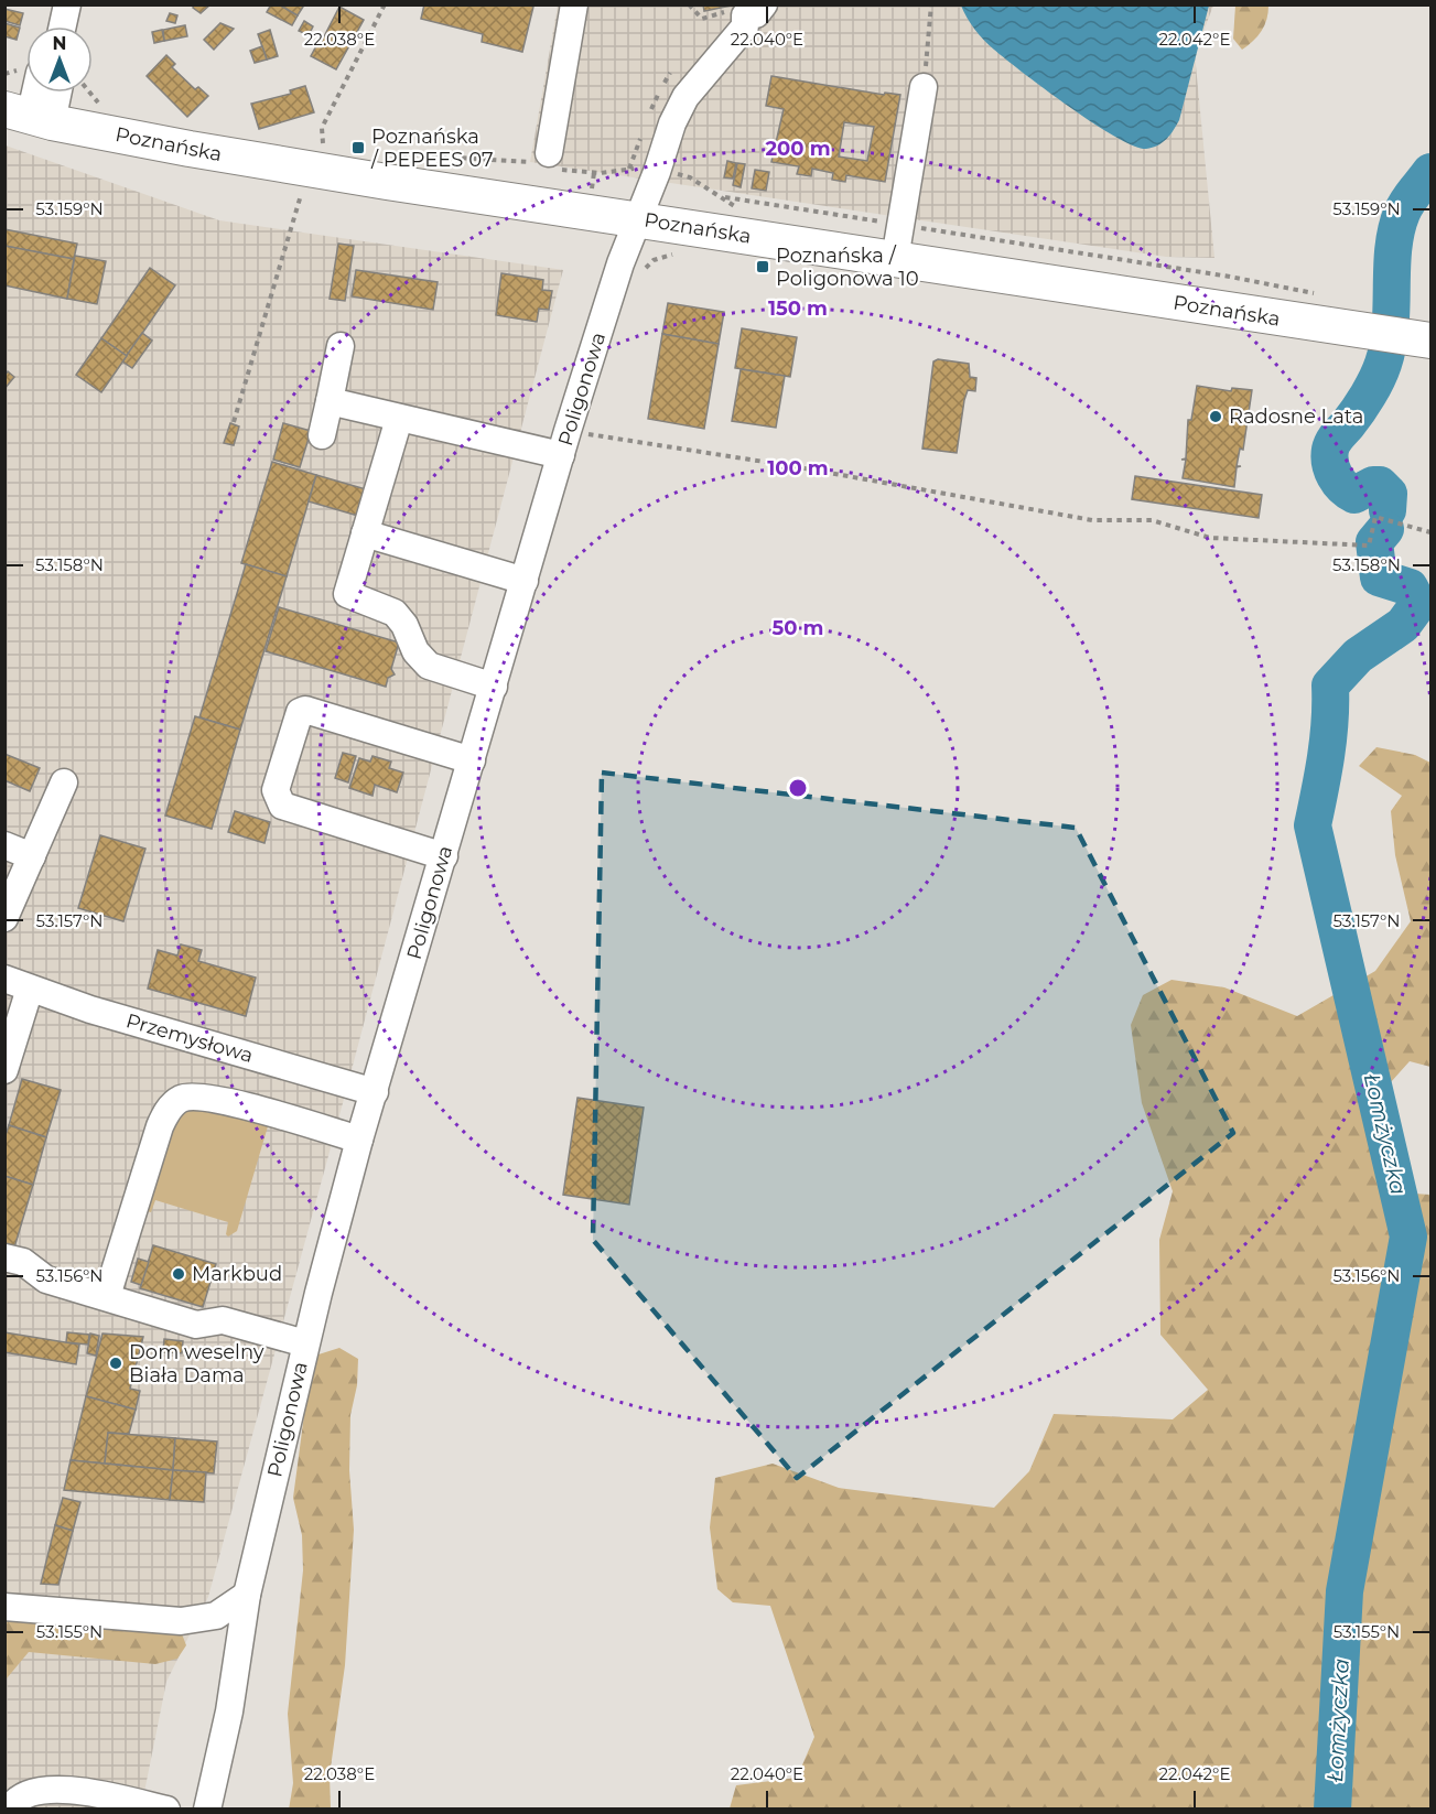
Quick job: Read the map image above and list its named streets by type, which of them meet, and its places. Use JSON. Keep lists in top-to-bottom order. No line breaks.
{"streets":{"main road":["Poznańska"],"street":["Poligonowa","Przemysłowa"]},"crossings":[["Poznańska","Poligonowa"],["Poligonowa","Przemysłowa"]],"water":["Łomżyczka"],"places":{"transit":["Poznańska / PEPEES 07","Poznańska / Poligonowa 10"],"other":["Radosne Lata","Markbud","Dom weselny Biała Dama"]},"north":"top","coordinates":["22.038°E","22.040°E","22.042°E","53.159°N","53.158°N","53.157°N","53.156°N","53.155°N"],"rings":["200 m","150 m","100 m","50 m"]}
